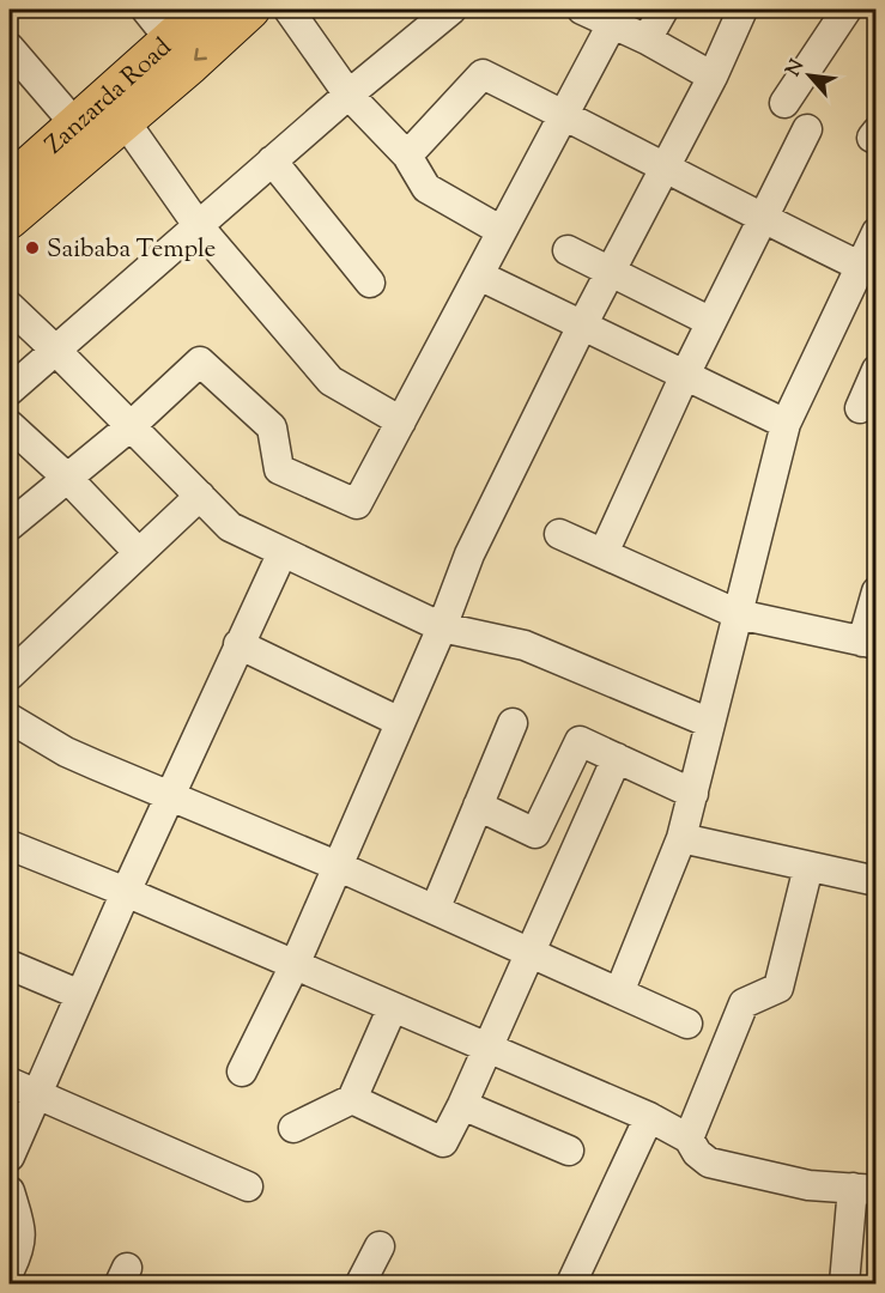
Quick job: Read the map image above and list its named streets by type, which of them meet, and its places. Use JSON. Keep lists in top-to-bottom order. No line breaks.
{"streets":{"main road":["Zanzarda Road"]},"places":["Saibaba Temple"],"north":"top left"}
